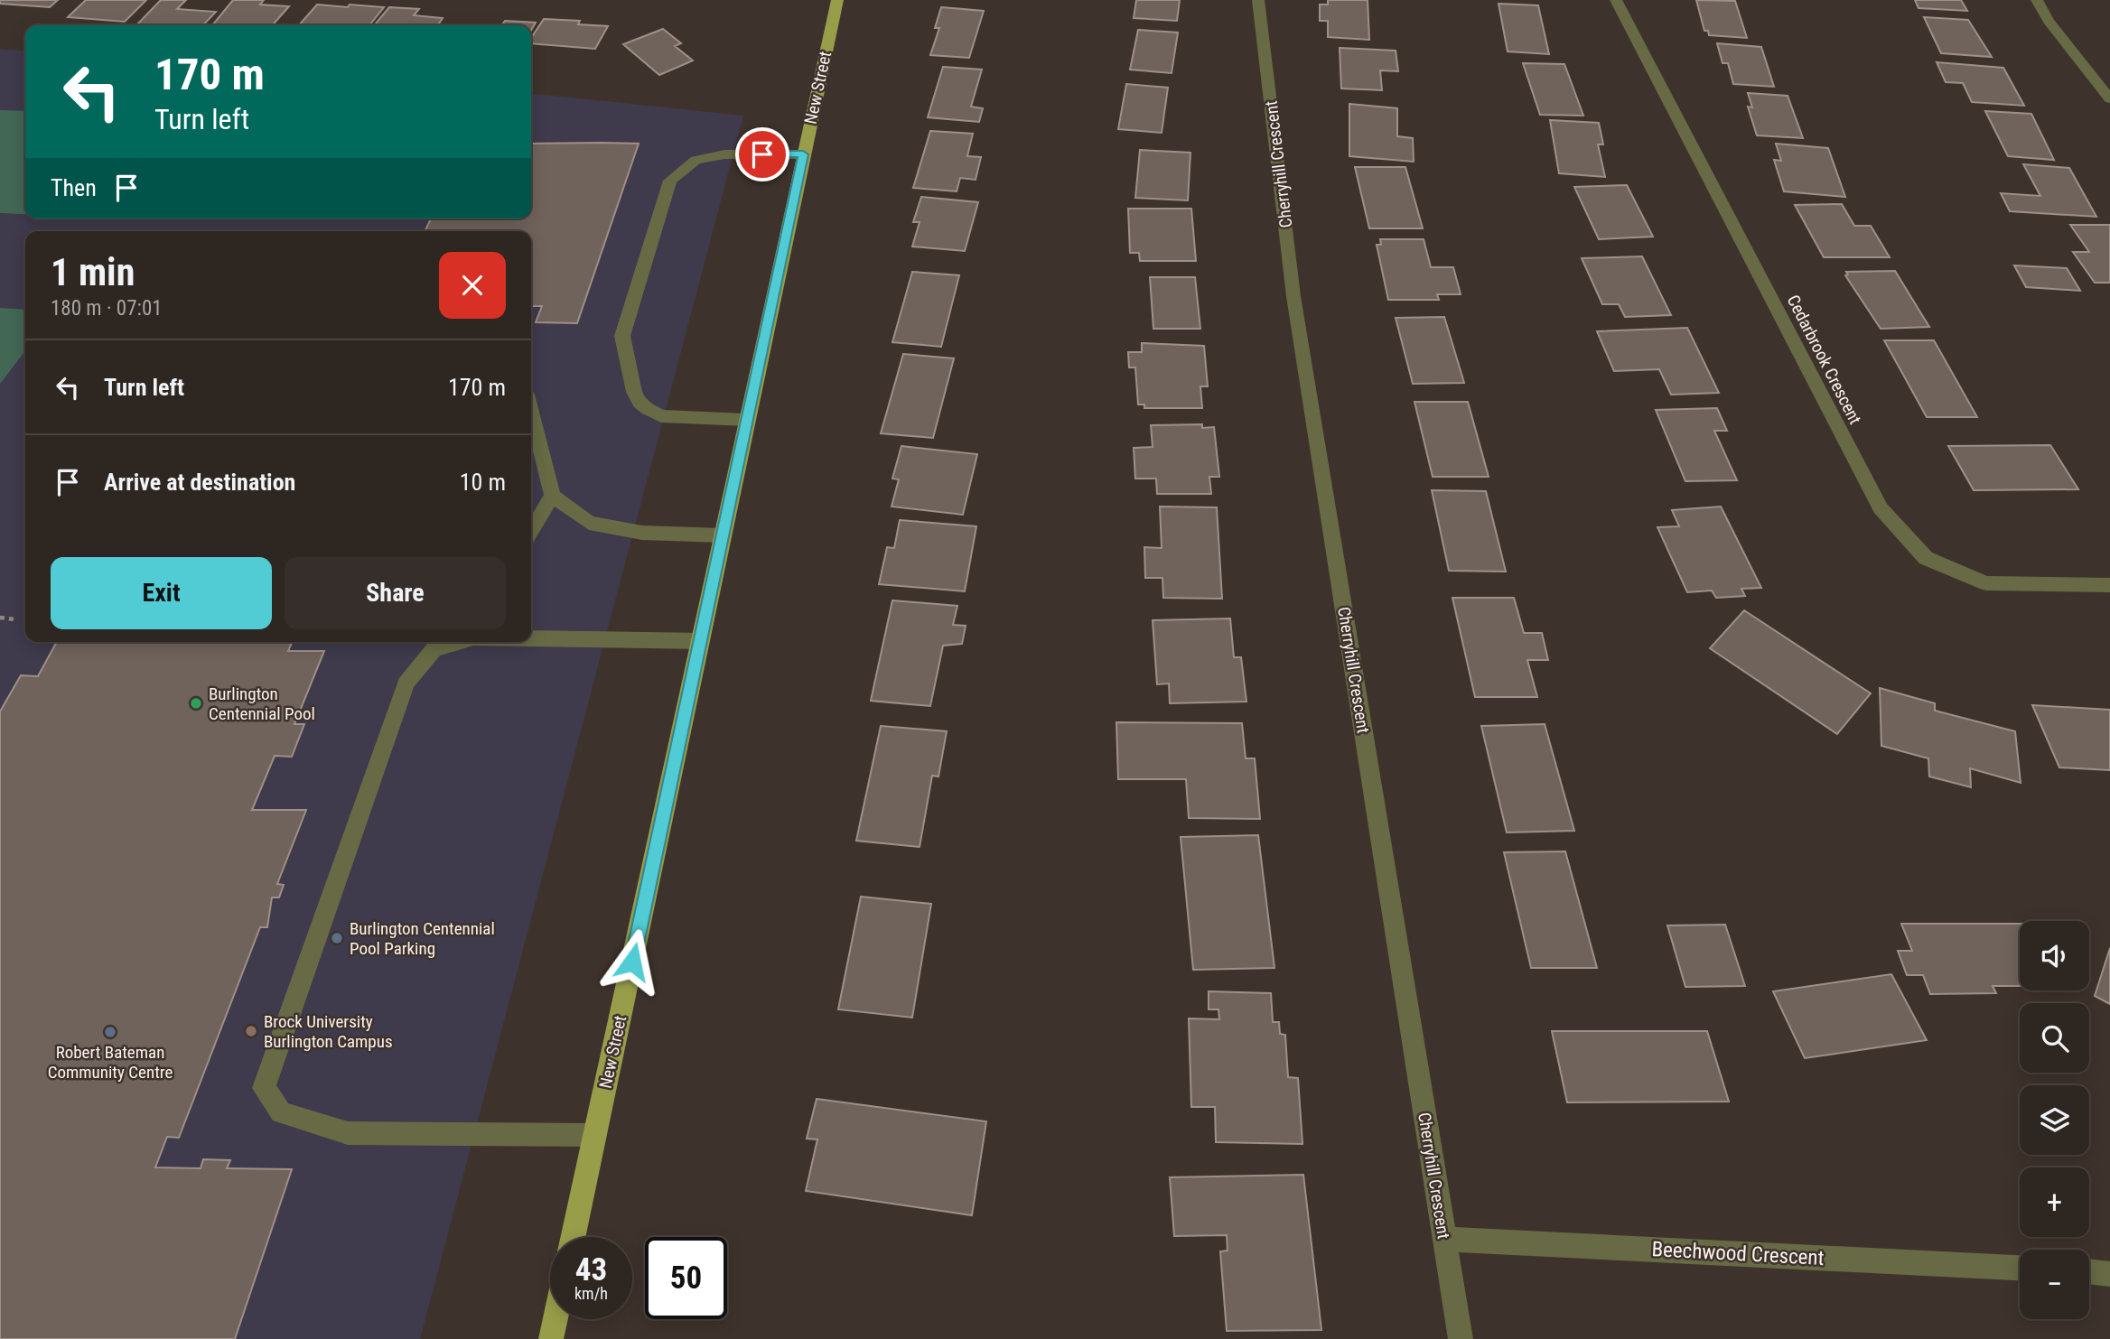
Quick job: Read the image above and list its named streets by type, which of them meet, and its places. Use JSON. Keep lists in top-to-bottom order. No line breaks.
{"streets":{"main road":["New Street"],"street":["Cherryhill Crescent","Cedarbrook Crescent","Beechwood Crescent"]},"crossings":[["Cherryhill Crescent","Beechwood Crescent"]],"places":["Burlington Centennial Pool","Burlington Centennial Pool Parking","Brock University Burlington Campus","Robert Bateman Community Centre"],"page":{"turn":["170 m","Turn left"],"then":"Then","heading":["1 min","180 m · 07:01"],"list":[{"name":"Turn left","value":"170 m"},{"name":"Arrive at destination","value":"10 m"}],"buttons":["Exit","Share"],"map_buttons":["+","−"],"speed":"43 km/h","limit":"50"}}
